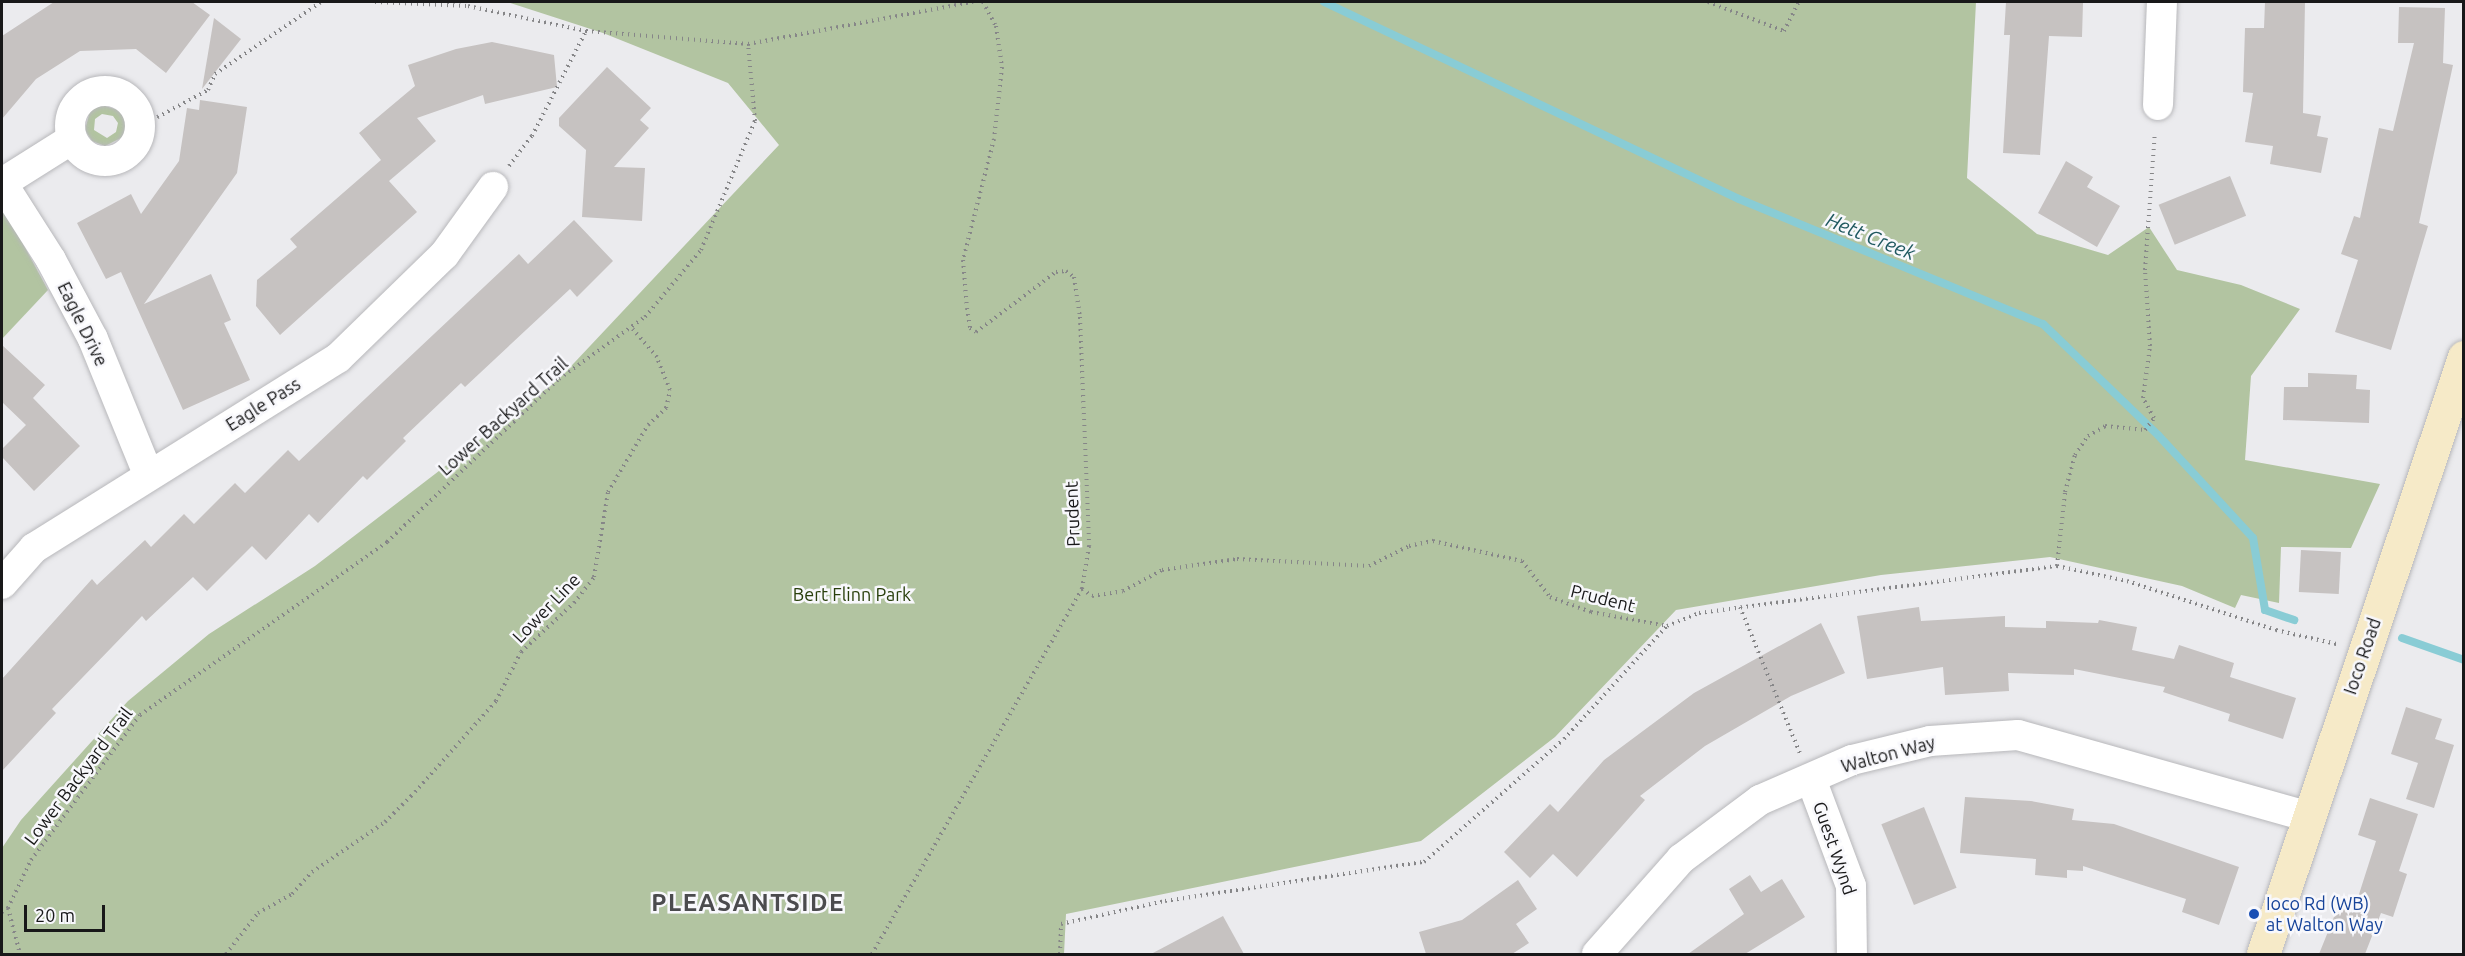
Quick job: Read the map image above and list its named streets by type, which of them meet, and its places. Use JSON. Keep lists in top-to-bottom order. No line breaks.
{"streets":{"main road":["Ioco Road"],"street":["Eagle Drive","Eagle Pass","Walton Way","Guest Wynd"],"path":["Lower Backyard Trail","Prudent","Lower Line"]},"crossings":[["Eagle Drive","Eagle Pass"],["Lower Backyard Trail","Lower Line"],["Ioco Road","Walton Way"],["Walton Way","Guest Wynd"]],"districts":["PLEASANTSIDE"],"water":["Hett Creek"],"parks":["Bert Flinn Park"],"places":["Ioco Rd (WB) at Walton Way"],"scale_bar":"20 m"}
